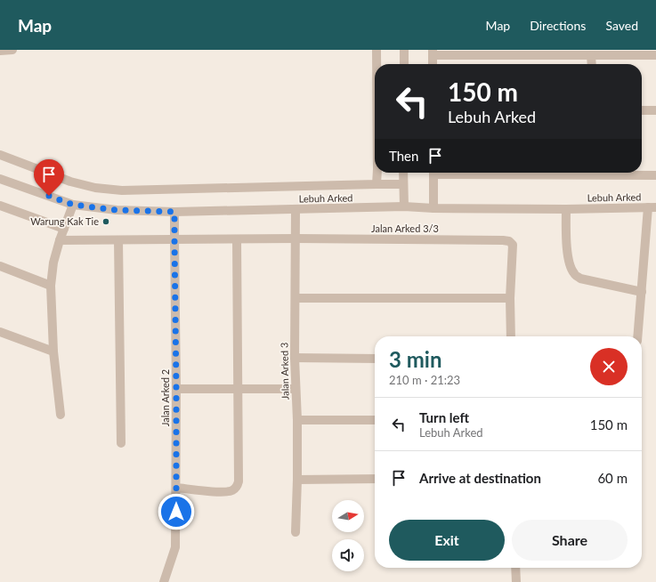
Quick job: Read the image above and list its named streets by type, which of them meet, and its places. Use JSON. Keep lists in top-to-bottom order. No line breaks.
{"streets":{"street":["Lebuh Arked","Jalan Arked 3/3","Jalan Arked 3","Jalan Arked 2"]},"crossings":[["Lebuh Arked","Jalan Arked 3"],["Lebuh Arked","Jalan Arked 2"],["Jalan Arked 3/3","Jalan Arked 3"],["Jalan Arked 3/3","Jalan Arked 2"]],"places":["Warung Kak Tie"],"north":"right","page":{"header":"Map","nav":["Map","Directions","Saved"],"turn":["150 m","Lebuh Arked"],"then":"Then","heading":["3 min","210 m · 21:23"],"list":[{"name":"Turn left","note":"Lebuh Arked","value":"150 m"},{"name":"Arrive at destination","value":"60 m"}],"buttons":["Exit","Share"]}}
